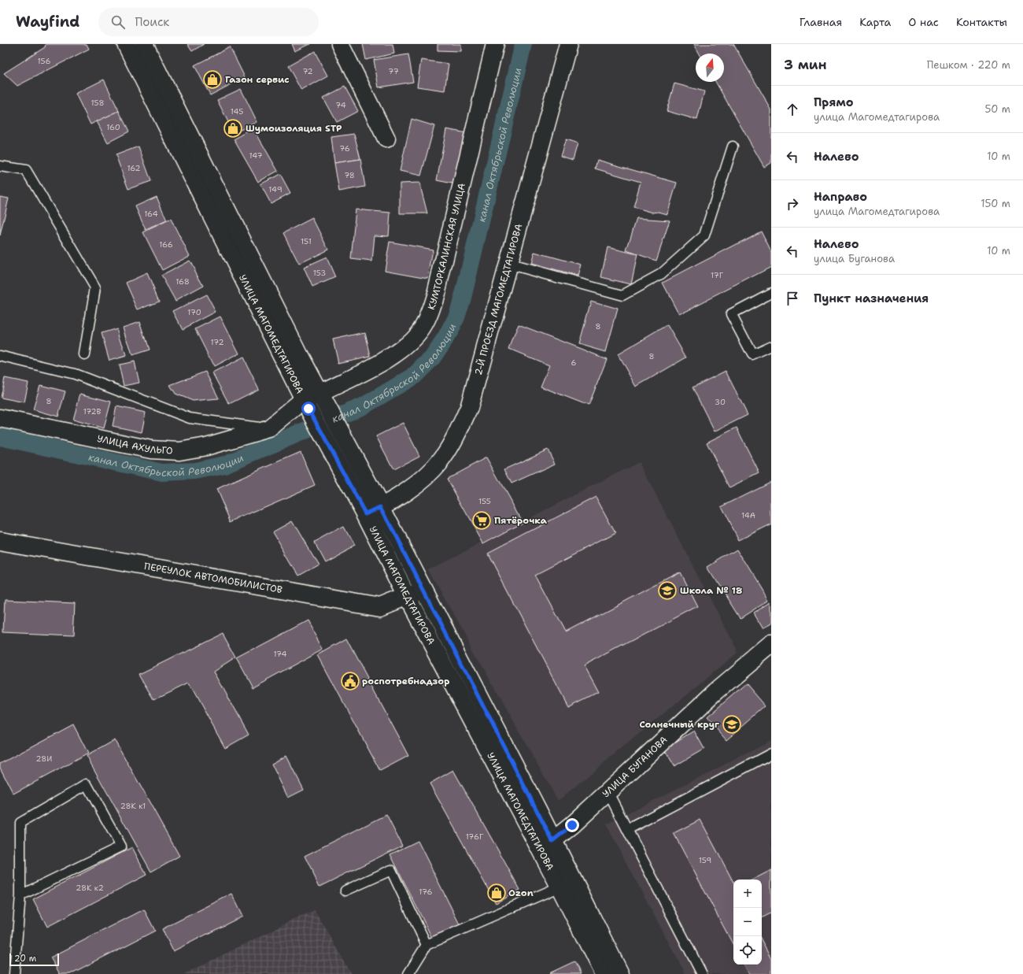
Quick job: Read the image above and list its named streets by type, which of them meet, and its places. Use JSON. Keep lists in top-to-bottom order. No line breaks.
{"streets":{"main road":["КУМТОРКАЛИНСКАЯ УЛИЦА","2-Й ПРОЕЗД МАГОМЕДТАГИРОВА","УЛИЦА МАГОМЕДТАГИРОВА","УЛИЦА АХУЛЬГО","ПЕРЕУЛОК АВТОМОБИЛИСТОВ","УЛИЦА БУГАНОВА"]},"crossings":[["КУМТОРКАЛИНСКАЯ УЛИЦА","УЛИЦА МАГОМЕДТАГИРОВА"],["2-Й ПРОЕЗД МАГОМЕДТАГИРОВА","УЛИЦА МАГОМЕДТАГИРОВА"],["УЛИЦА МАГОМЕДТАГИРОВА","ПЕРЕУЛОК АВТОМОБИЛИСТОВ"],["УЛИЦА МАГОМЕДТАГИРОВА","УЛИЦА БУГАНОВА"]],"water":["канал Октябрьской Революции"],"places":{"shop":["Газон сервис","Шумоизоляция STP","Ozon"],"supermarket":["Пятёрочка"],"school or university":["Школа № 18","Солнечный круг"],"public building":["роспотребнадзор"]},"house_numbers":["156","72","77","158","74","145","160","76","147","162","78","149","164","151","166","153","17Г","168","170","8","172","8","6","8","30","172В","155","14А","174","28И","28К к1","176Г","159","28К к2","176"],"scale_bar":"20 m","north":"top","page":{"header":"Wayfind","search":"Поиск","nav":["Главная","Карта","О нас","Контакты"],"heading":["3 мин","Пешком · 220 m"],"list":[["Прямо","улица Магомедтагирова","50 m"],["Налево","10 m"],["Направо","улица Магомедтагирова","150 m"],["Налево","улица Буганова","10 m"],"Пункт назначения"],"map_buttons":["+","−"],"scale":"20 m"}}
